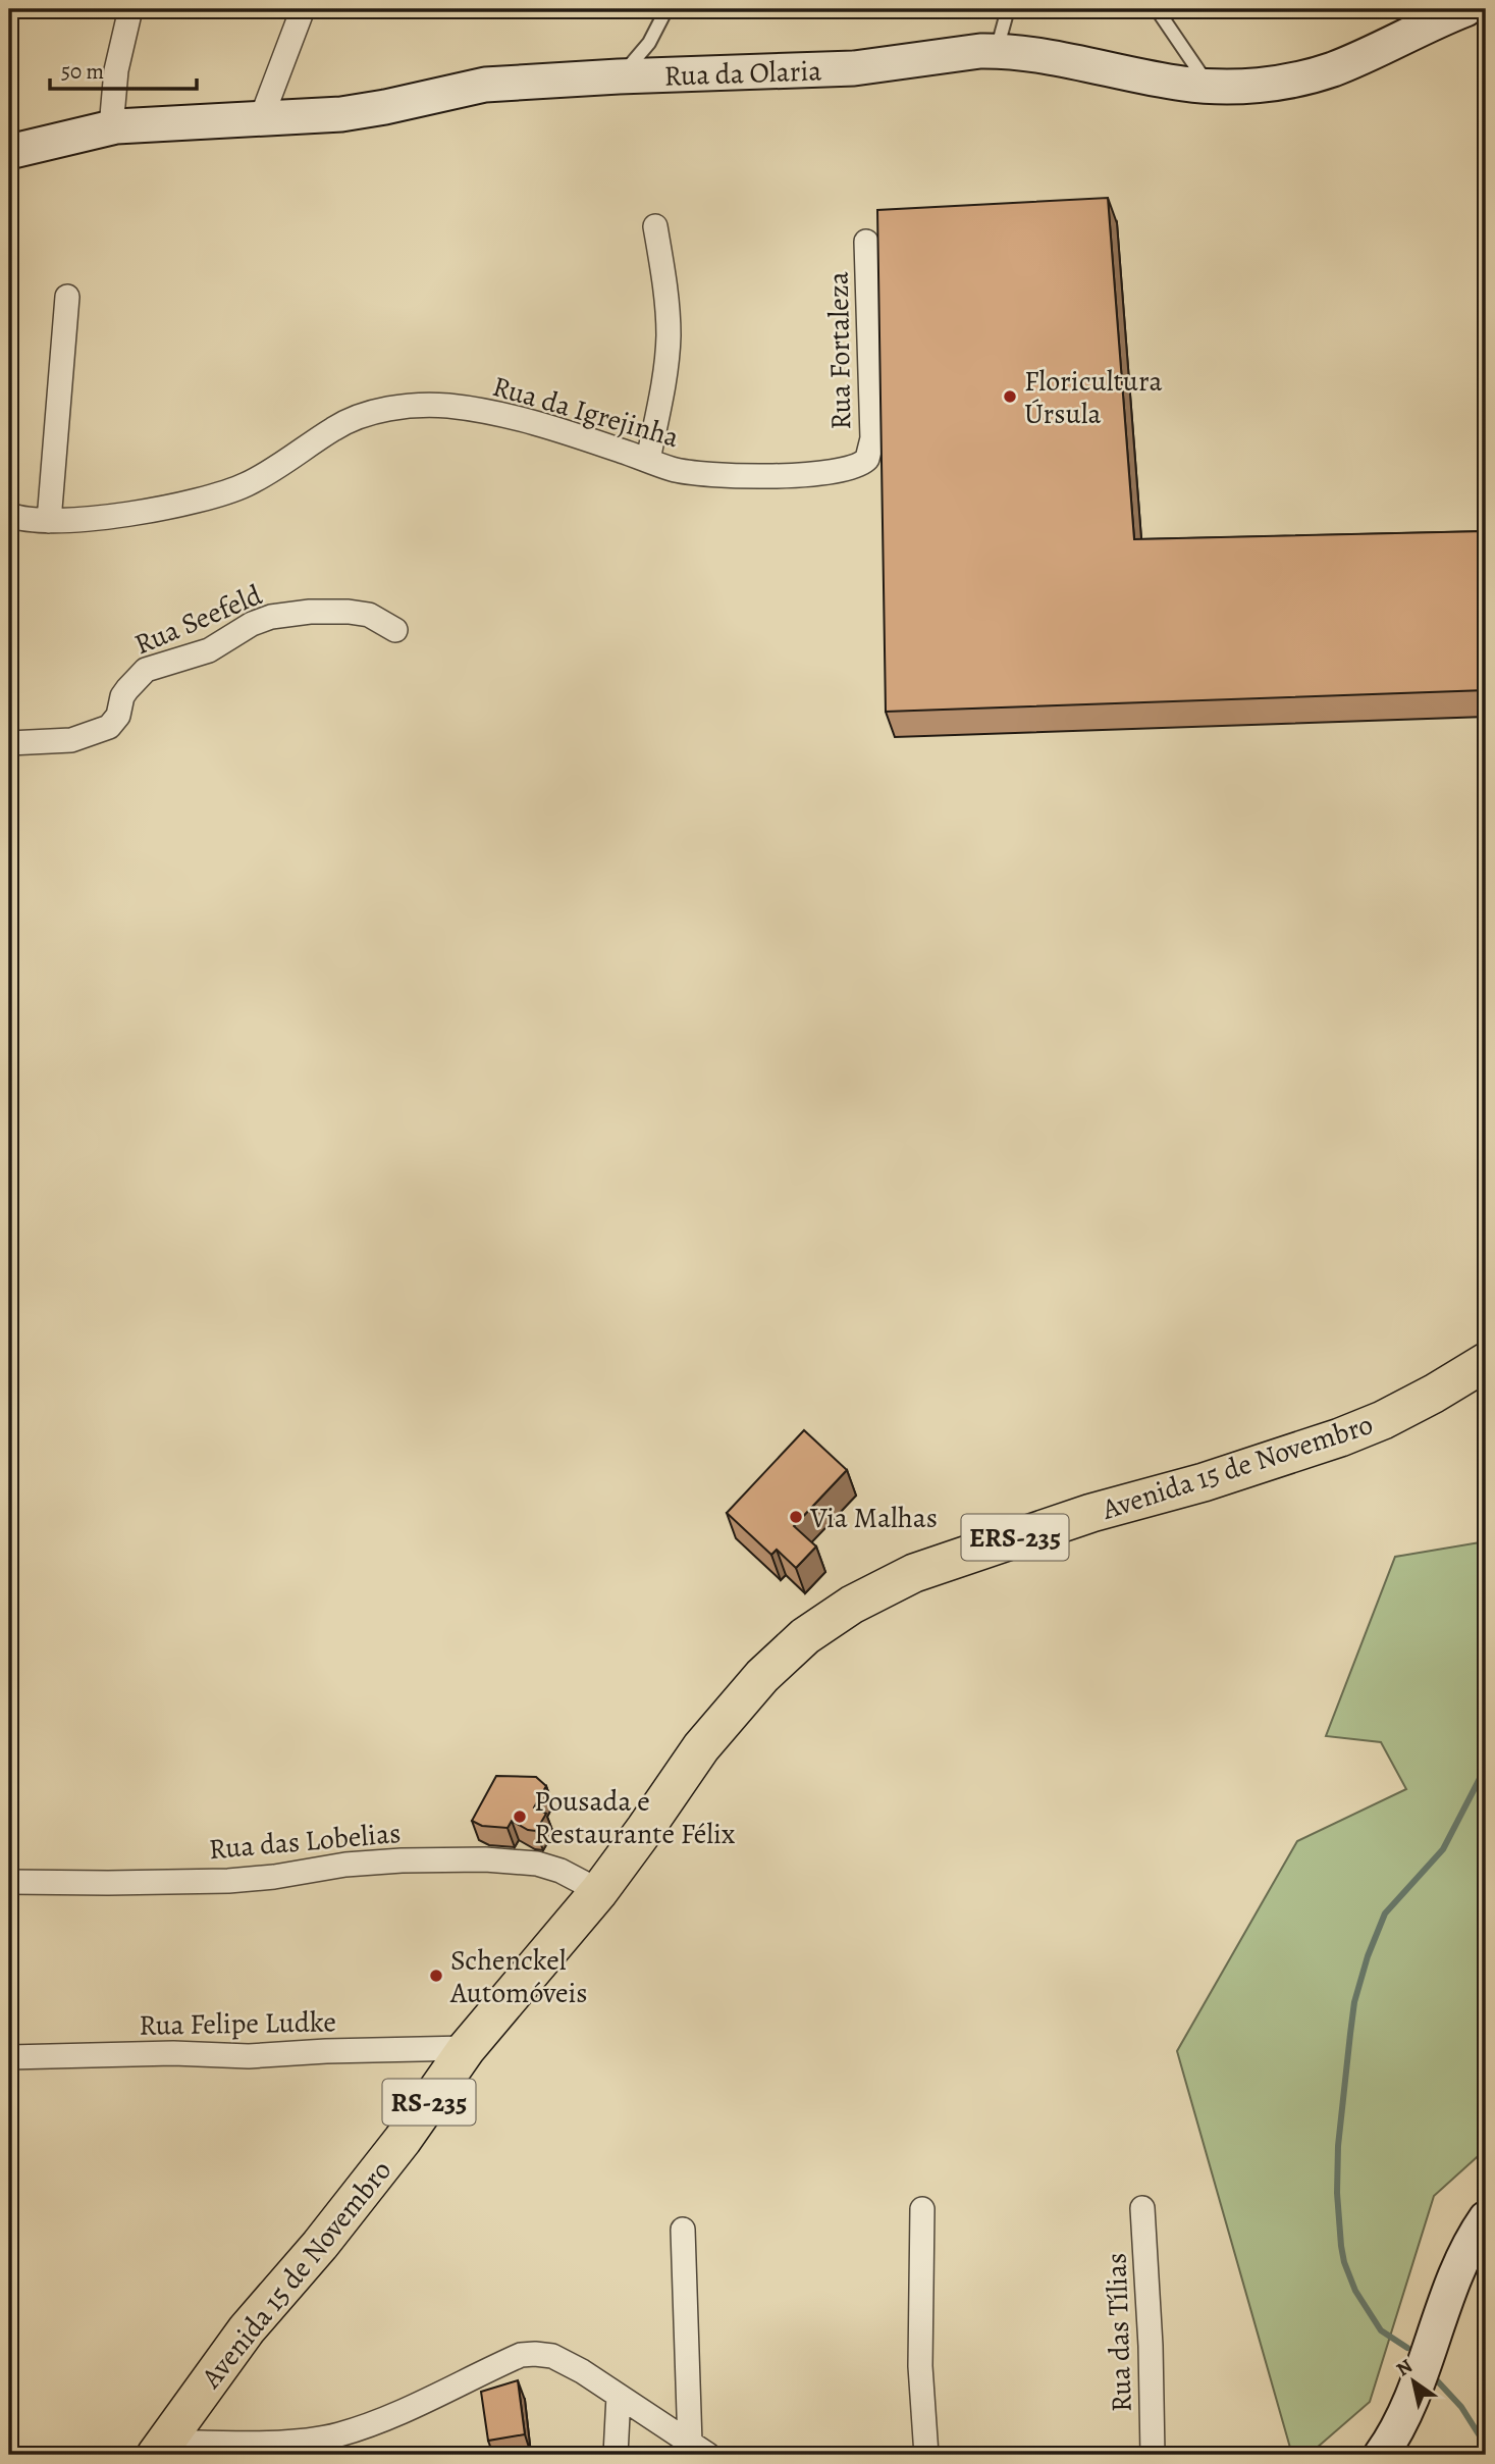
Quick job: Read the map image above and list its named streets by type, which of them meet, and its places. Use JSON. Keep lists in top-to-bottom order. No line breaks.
{"streets":{"main road":["Avenida 15 de Novembro","ERS-235","RS-235"],"street":["Rua da Olaria","Rua Fortaleza","Rua da Igrejinha","Rua Seefeld","Rua das Lobelias","Rua Felipe Ludke","Rua das Tílias"]},"crossings":[["Rua Fortaleza","Rua da Igrejinha"],["Avenida 15 de Novembro","Rua das Lobelias"],["Avenida 15 de Novembro","Rua Felipe Ludke"]],"places":["Floricultura Úrsula","Via Malhas","Pousada e Restaurante Félix","Schenckel Automóveis"],"scale_bar":"50 m","north":"top left"}
